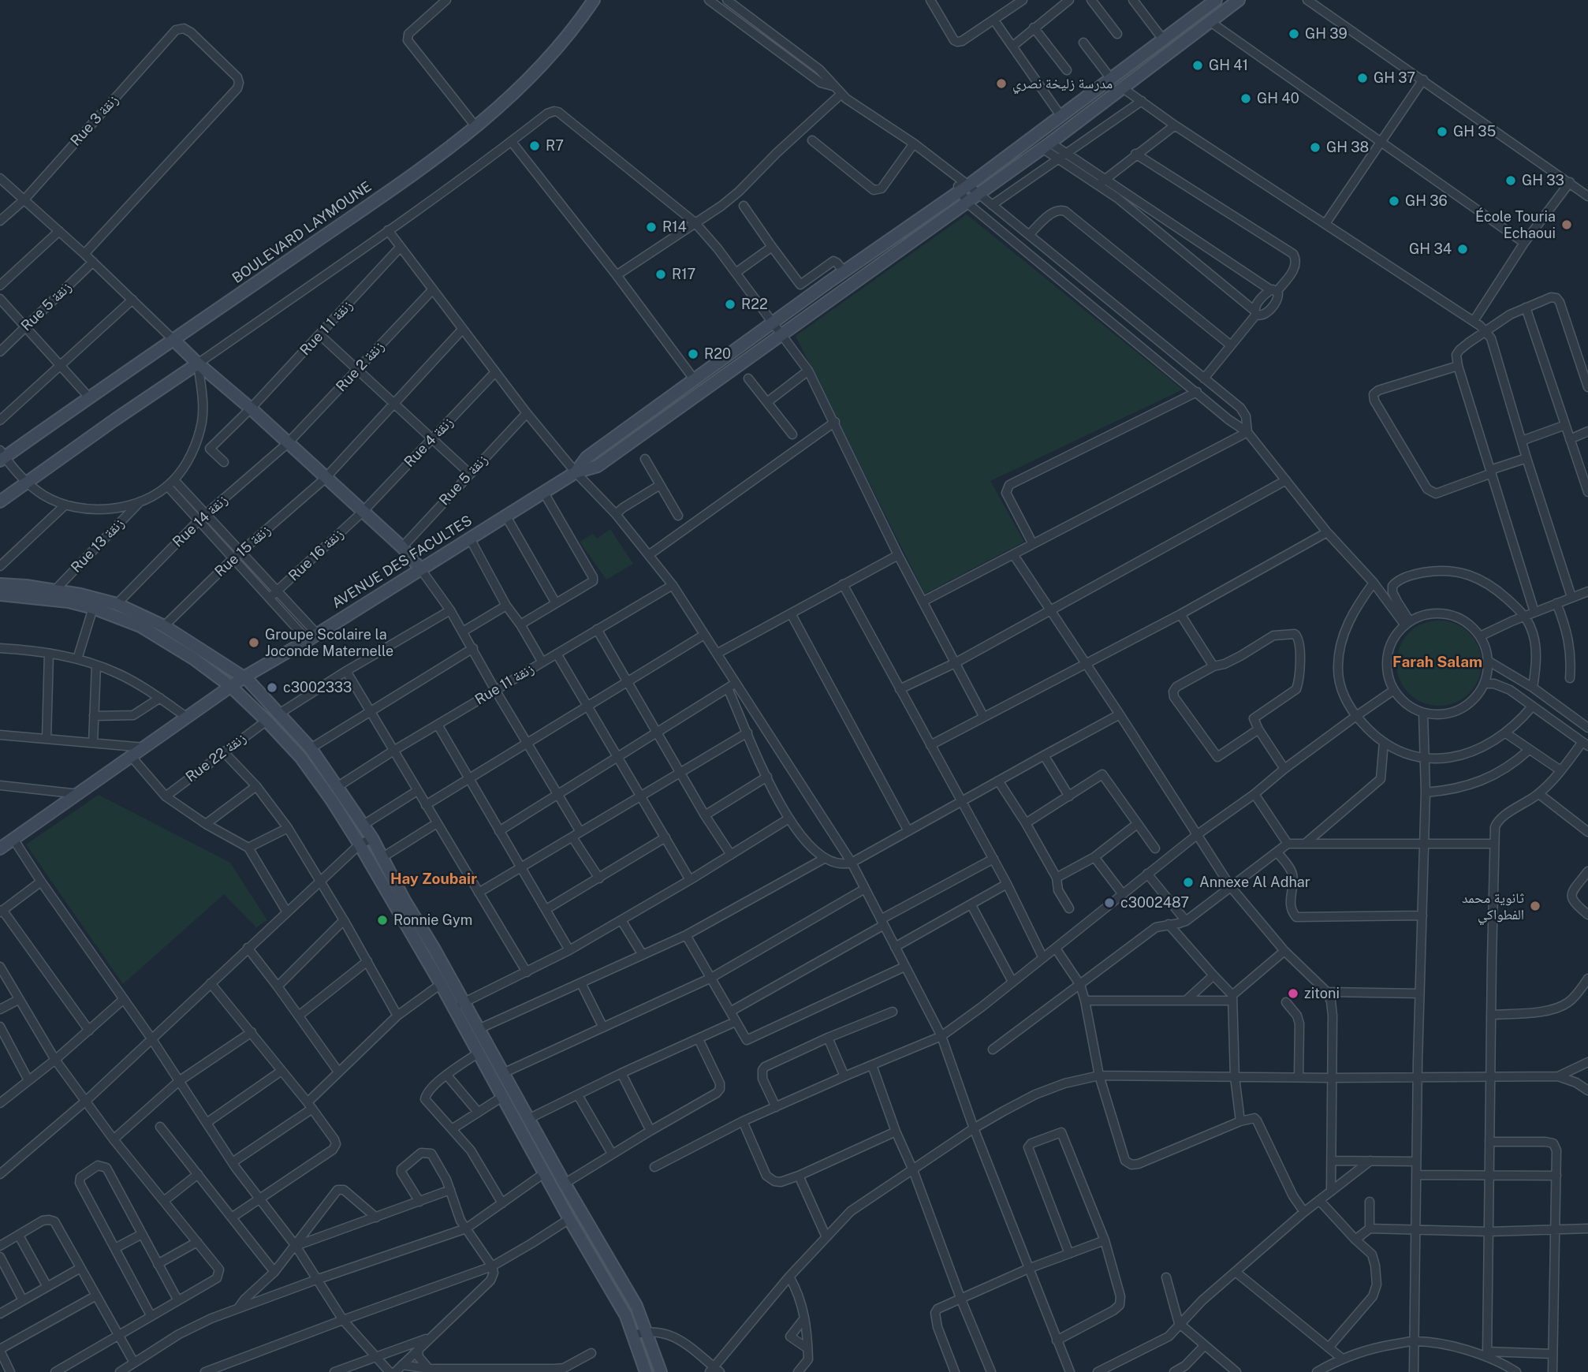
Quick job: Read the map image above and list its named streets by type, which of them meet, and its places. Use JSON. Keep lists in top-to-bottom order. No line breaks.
{"streets":{"street":["Rue 3 زنقة","BOULEVARD LAYMOUNE","Rue 5 زنقة","Rue 1 زنقة 1","Rue 2 زنقة","Rue 4 زنقة","Rue 14 زنقة","Rue 13 زنقة","Rue 15 زنقة","Rue 16 زنقة","AVENUE DES FACULTES","Rue 11 زنقة","Rue 22 زنقة"]},"crossings":[["Rue 2 زنقة","Rue 14 زنقة"],["Rue 4 زنقة","Rue 16 زنقة"]],"districts":["Farah Salam","Hay Zoubair"],"places":["GH 39","GH 41","GH 37","مدرسة زليخة نصري","GH 40","GH 35","R7","GH 38","GH 33","GH 36","École Touria Echaoui","R14","GH 34","R17","R22","R20","Groupe Scolaire la Joconde Maternelle","c3002333","Annexe Al Adhar","c3002487","ثانوية محمد الفطواكي","Ronnie Gym","zitoni"]}
